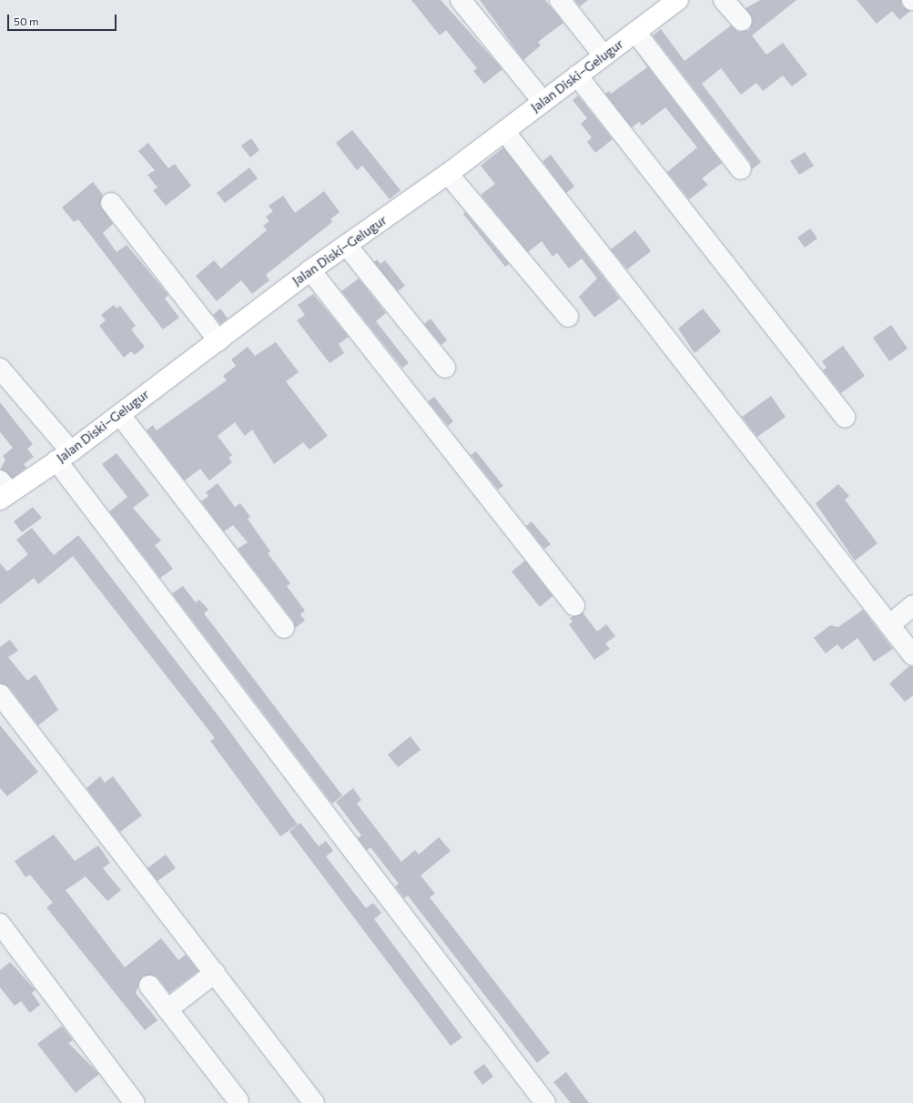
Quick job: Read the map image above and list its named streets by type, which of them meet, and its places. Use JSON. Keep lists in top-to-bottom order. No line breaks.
{"streets":{"main road":["Jalan Diski–Gelugur"]},"scale_bar":"50 m"}
